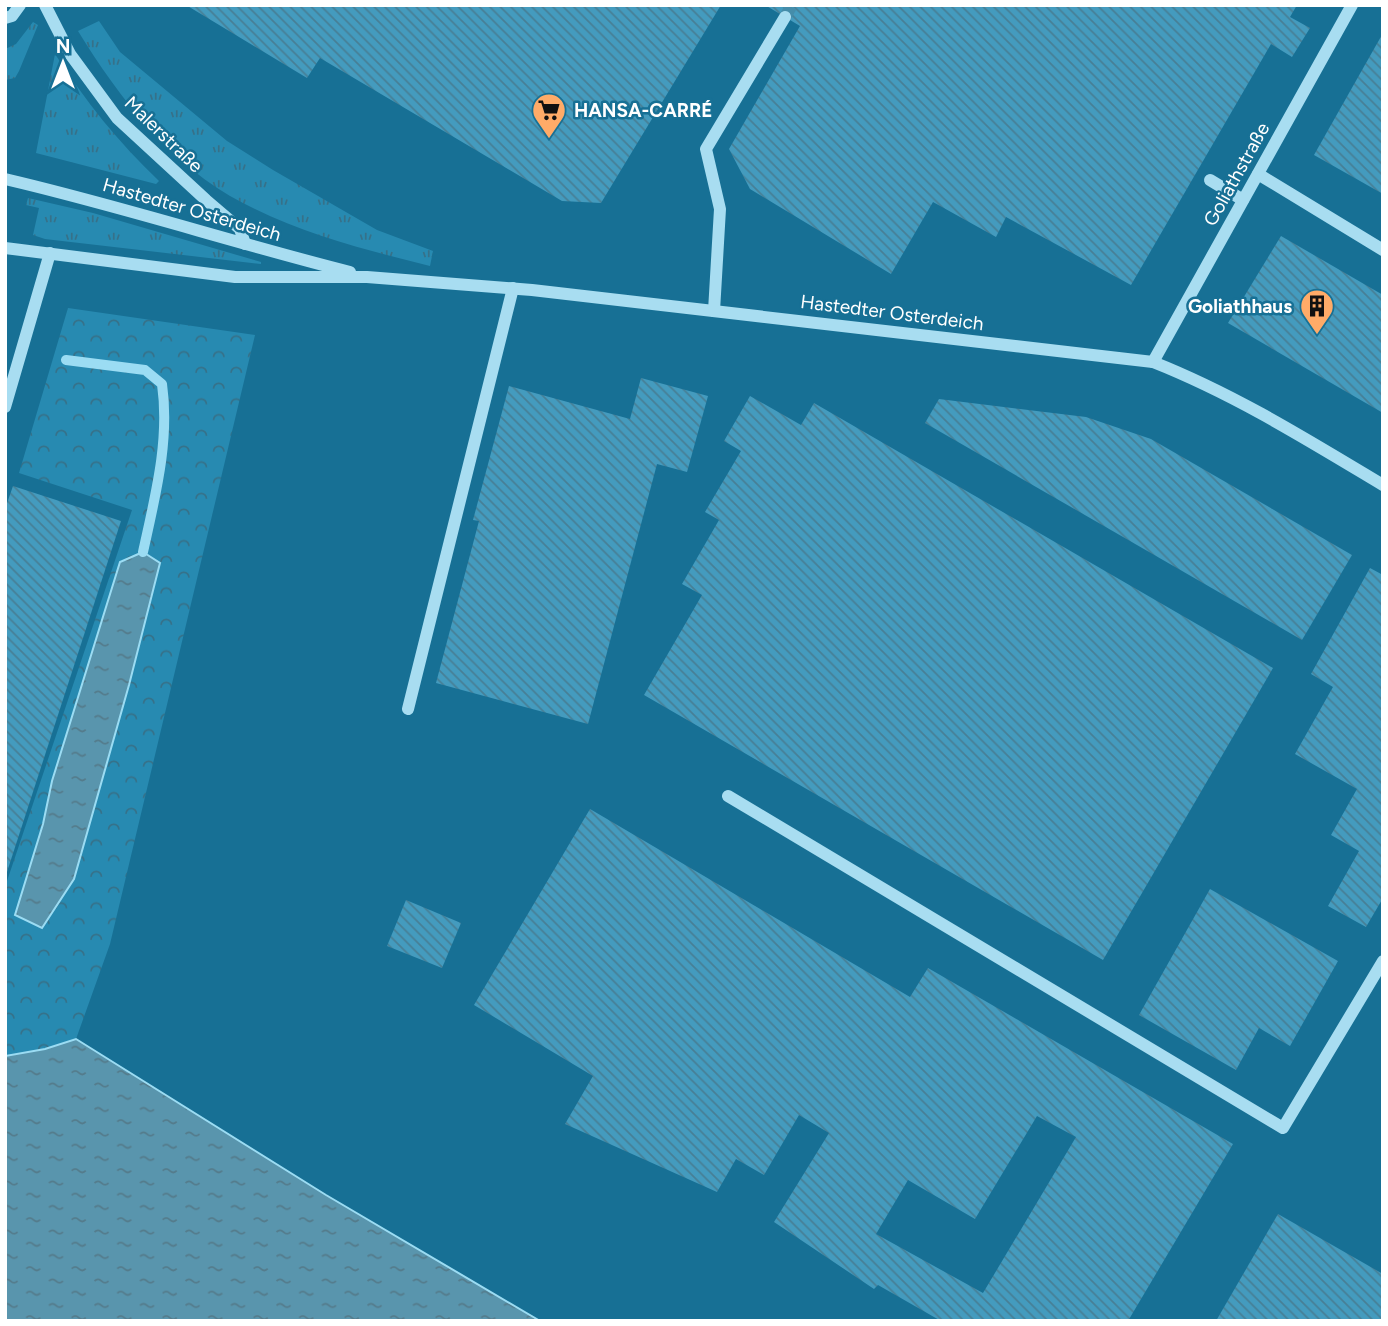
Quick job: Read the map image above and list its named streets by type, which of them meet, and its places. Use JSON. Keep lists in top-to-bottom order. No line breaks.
{"streets":{"street":["Malerstraße","Goliathstraße","Hastedter Osterdeich"]},"crossings":[["Malerstraße","Hastedter Osterdeich"],["Goliathstraße","Hastedter Osterdeich"]],"places":{"supermarket":["HANSA-CARRÉ"],"building":["Goliathhaus"]},"north":"top"}
